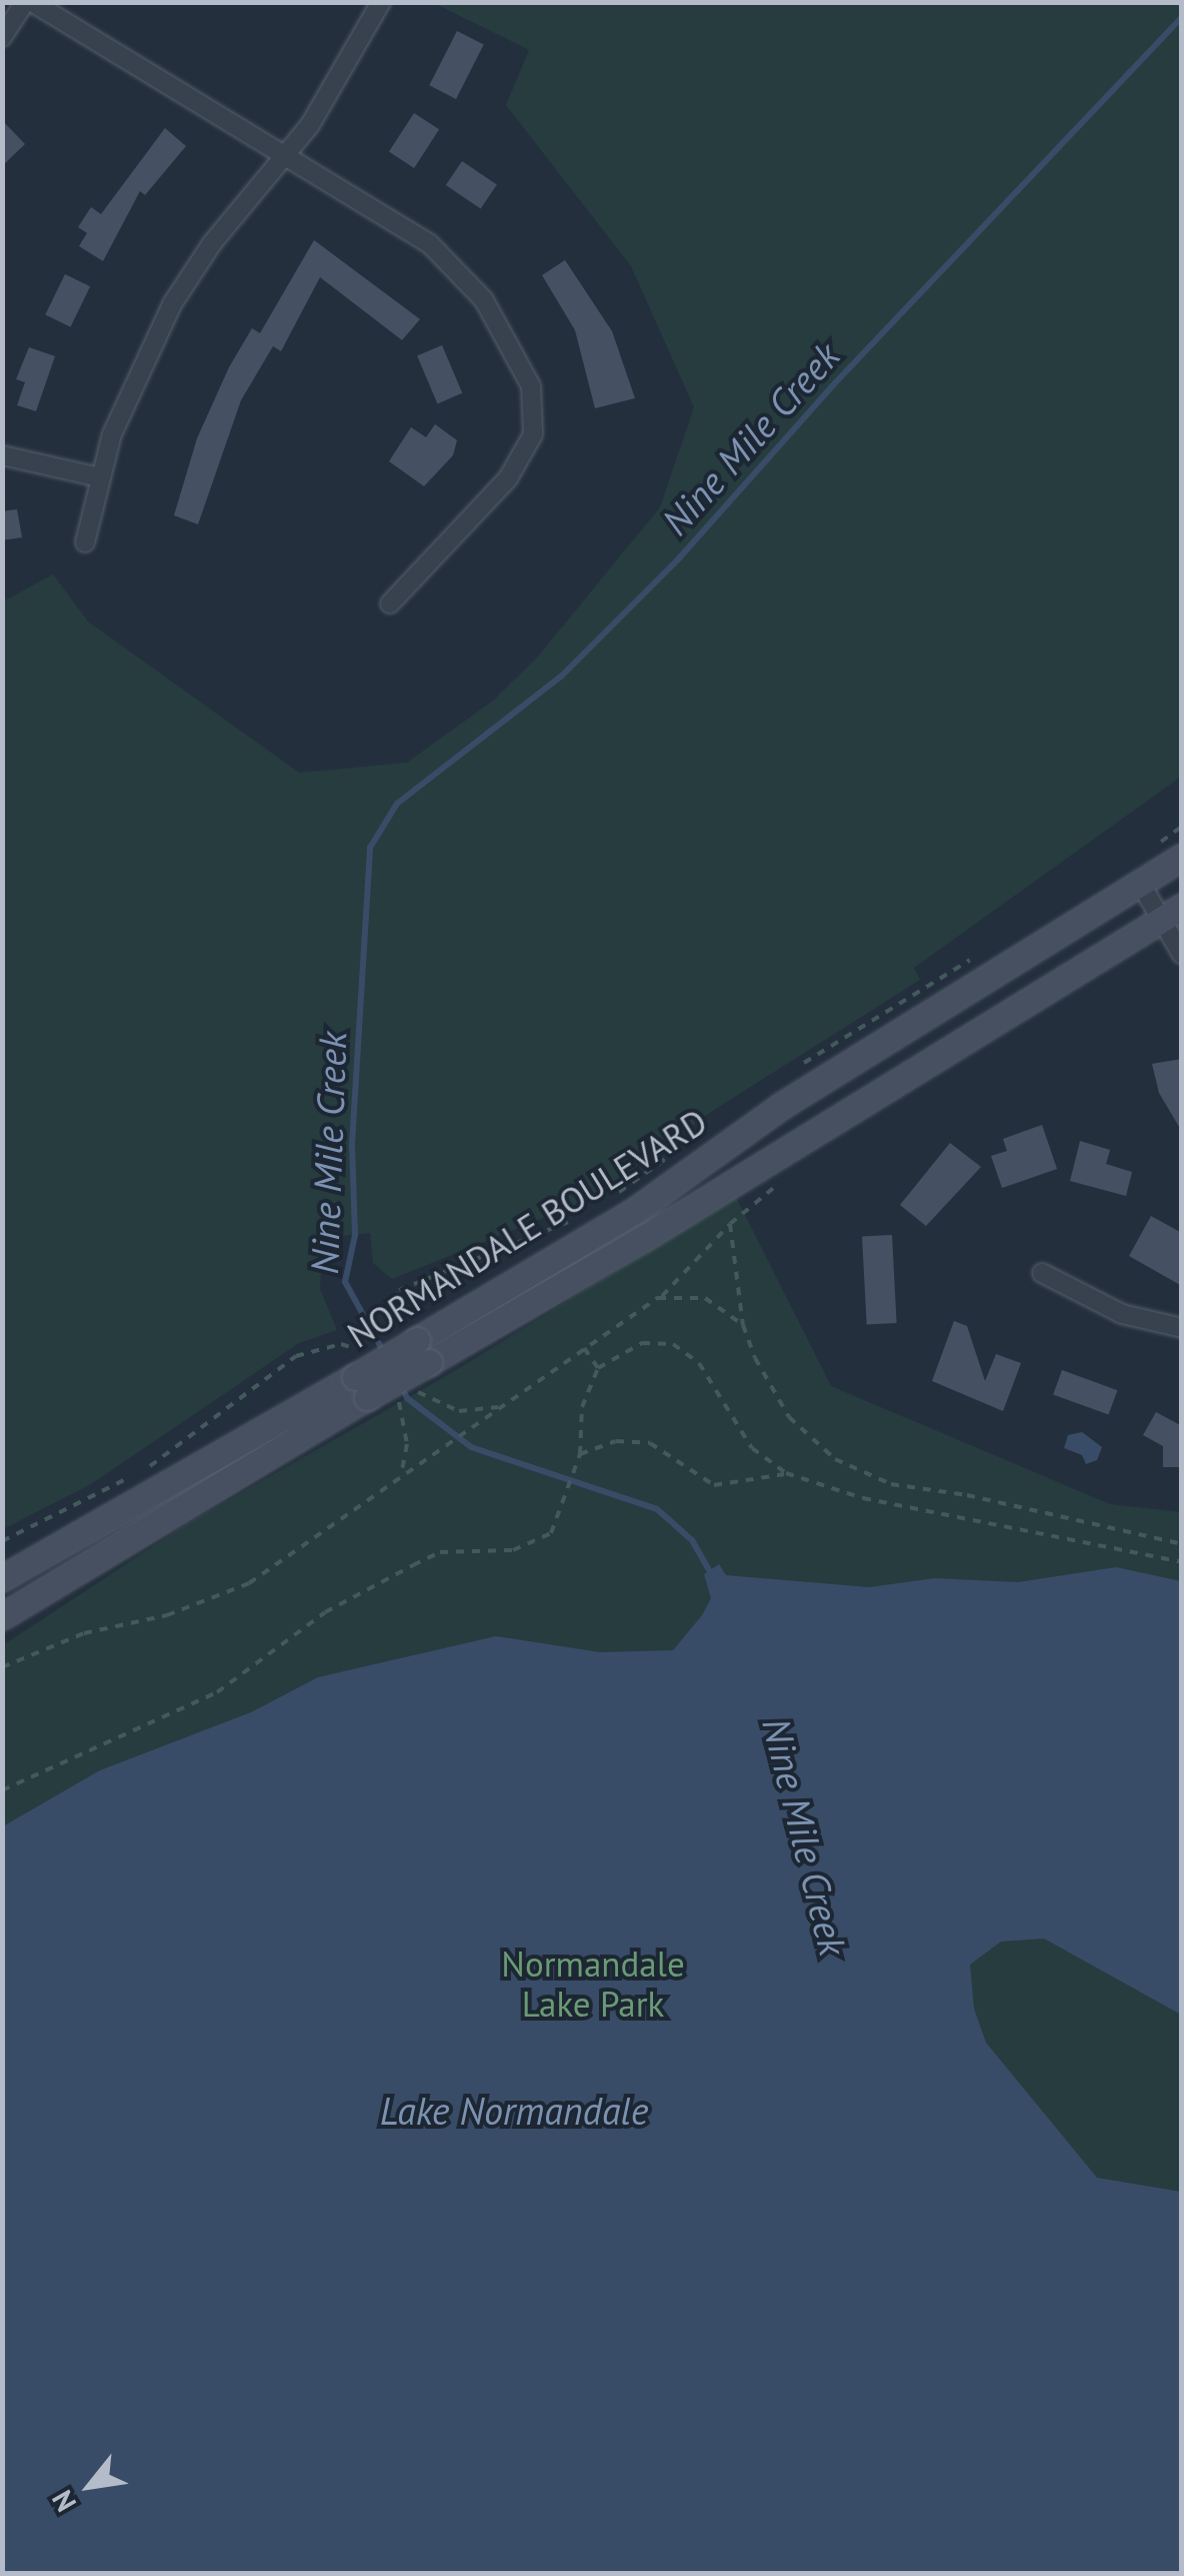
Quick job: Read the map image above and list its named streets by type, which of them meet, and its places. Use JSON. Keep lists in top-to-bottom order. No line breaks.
{"streets":{"main road":["NORMANDALE BOULEVARD"]},"water":["Nine Mile Creek","Lake Normandale"],"parks":["Normandale Lake Park"],"north":"bottom left"}
